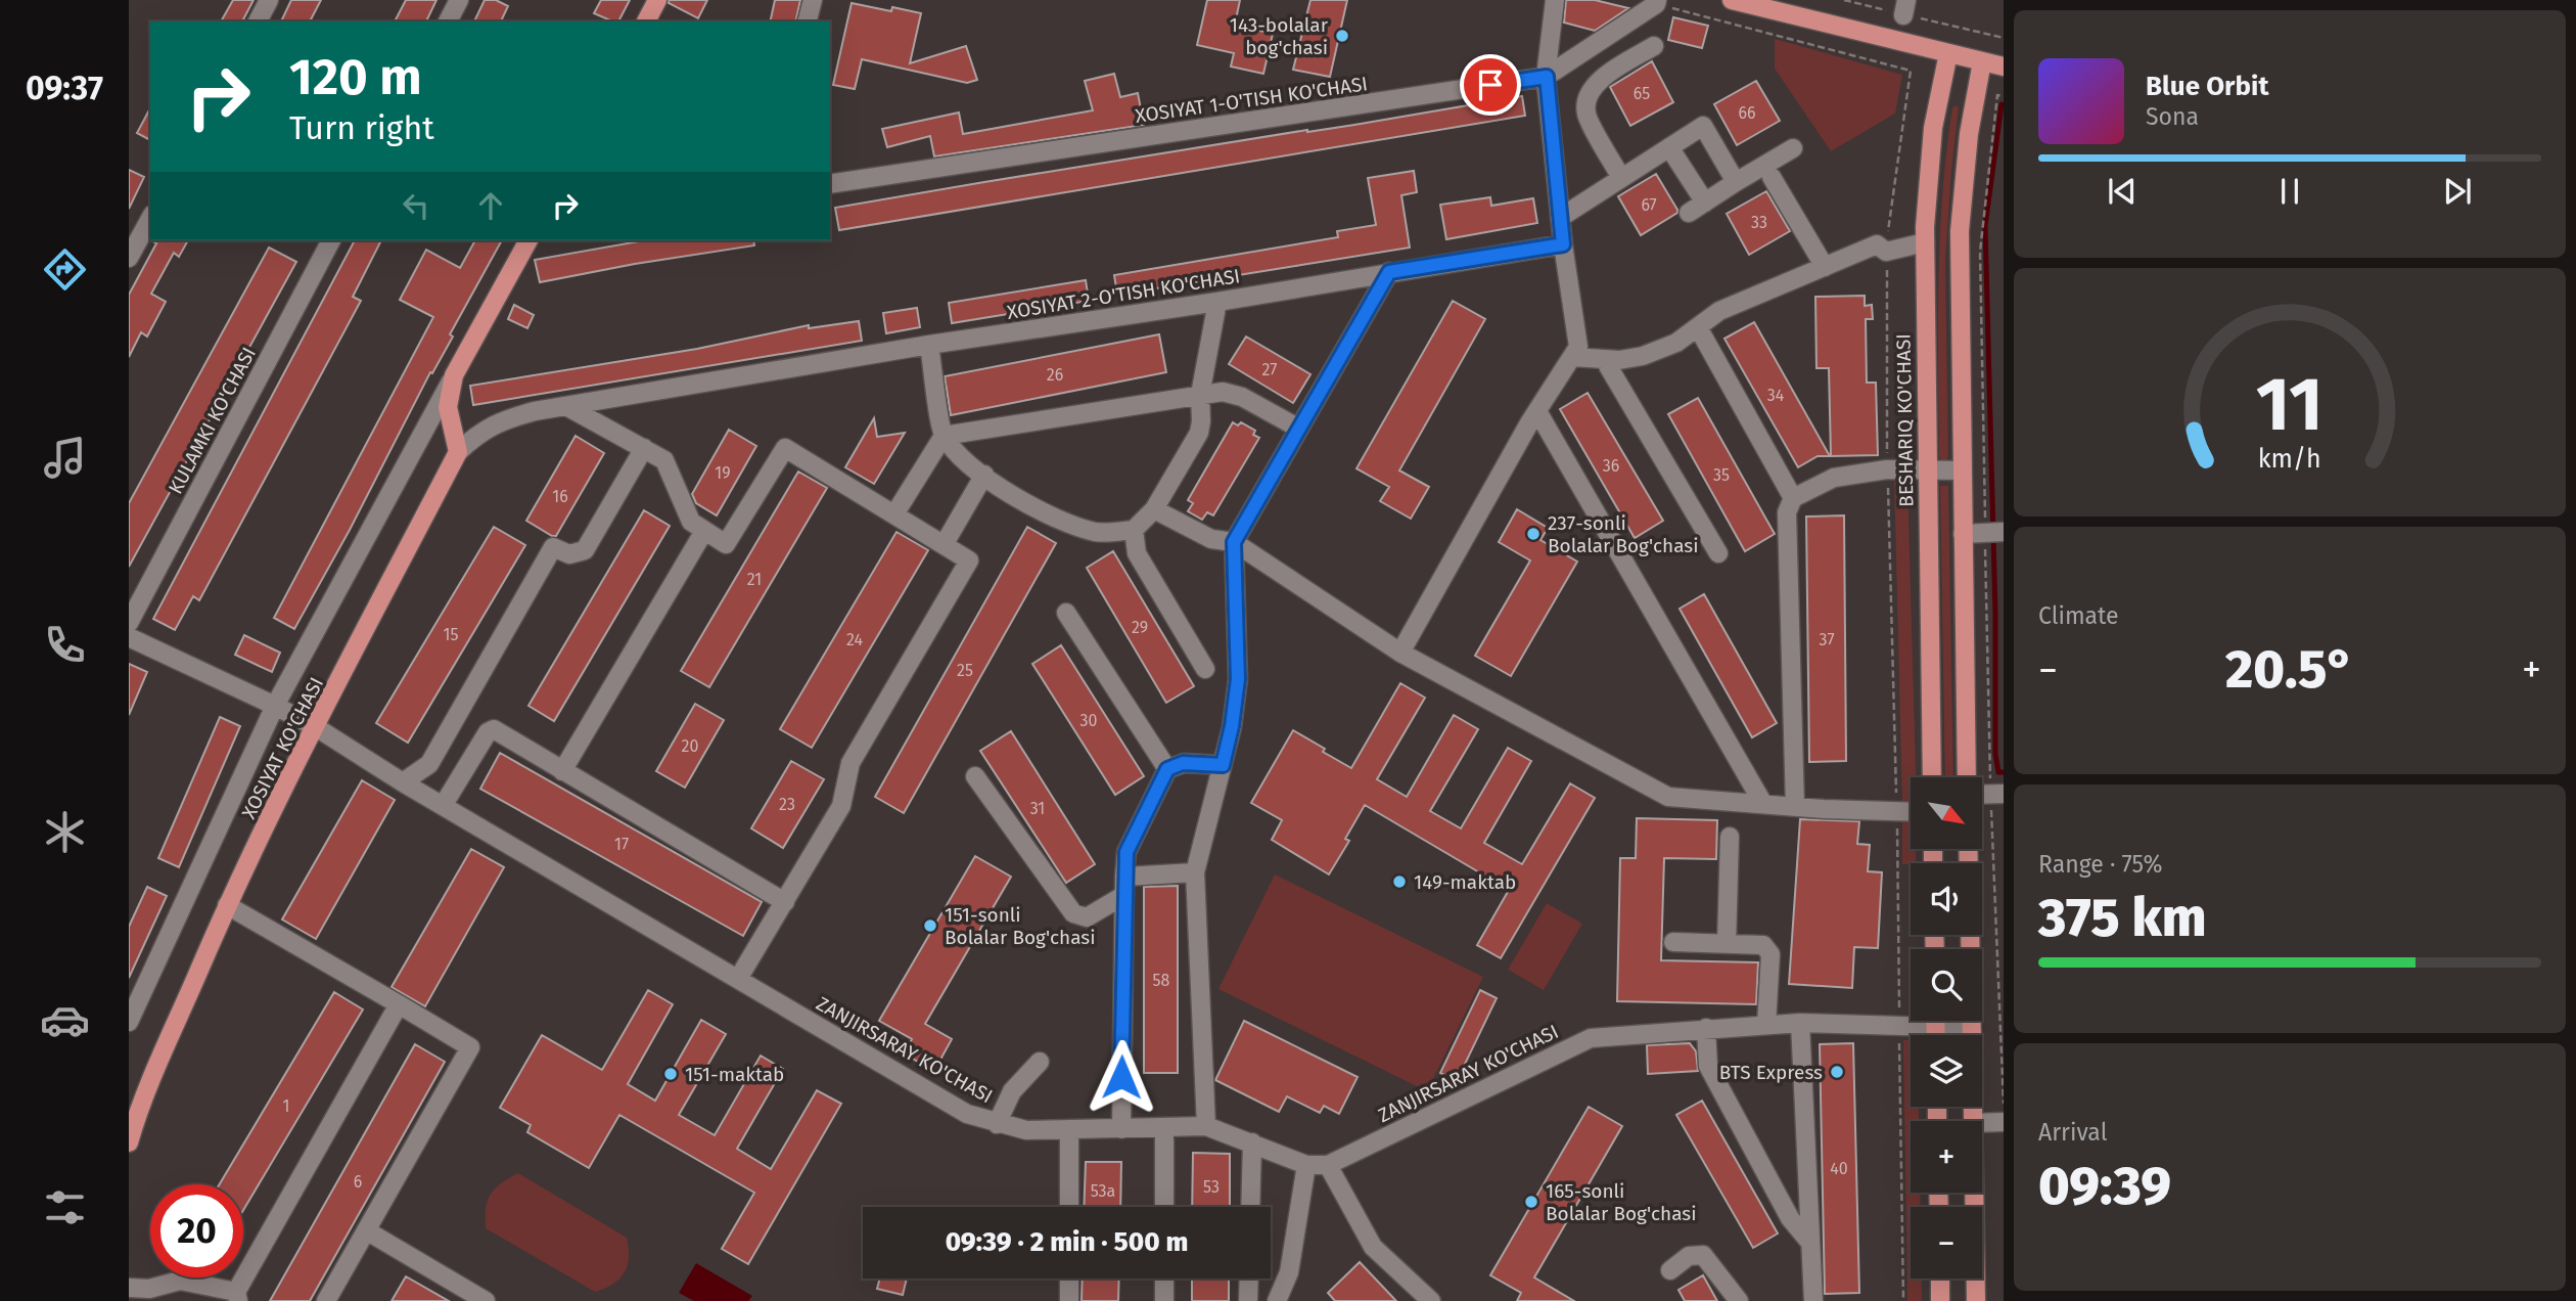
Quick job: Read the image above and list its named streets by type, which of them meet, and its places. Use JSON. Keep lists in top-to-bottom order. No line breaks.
{"streets":{"main road":["BESHARIQ KO'CHASI","XOSIYAT KO'CHASI"],"street":["XOSIYAT 1-O'TISH KO'CHASI","XOSIYAT 2-O'TISH KO'CHASI","KULAMKI KO'CHASI","ZANJIRSARAY KO'CHASI"]},"crossings":[["XOSIYAT 2-O'TISH KO'CHASI","XOSIYAT KO'CHASI"],["XOSIYAT KO'CHASI","ZANJIRSARAY KO'CHASI"]],"places":["143-bolalar bog'chasi","237-sonli Bolalar Bog'chasi","149-maktab","151-sonli Bolalar Bog'chasi","BTS Express","151-maktab","165-sonli Bolalar Bog'chasi"],"house_numbers":["65","66","67","33","27","26","34","36","19","35","16","21","29","15","24","37","25","30","20","23","31","17","58","1","40","6","53","53а"],"north":"bottom right","page":{"tabs":"09:37","turn":["120 m","Turn right"],"song":["Blue Orbit","Sona"],"tile":["Climate",["Range · 75%","375 km"],["Arrival","09:39"]],"heat":["−","20.5°","+"],"map_buttons":["+","−"],"limit":"20","trip":"09:39 · 2 min · 500 m","gauge":["11","km/h"]}}
